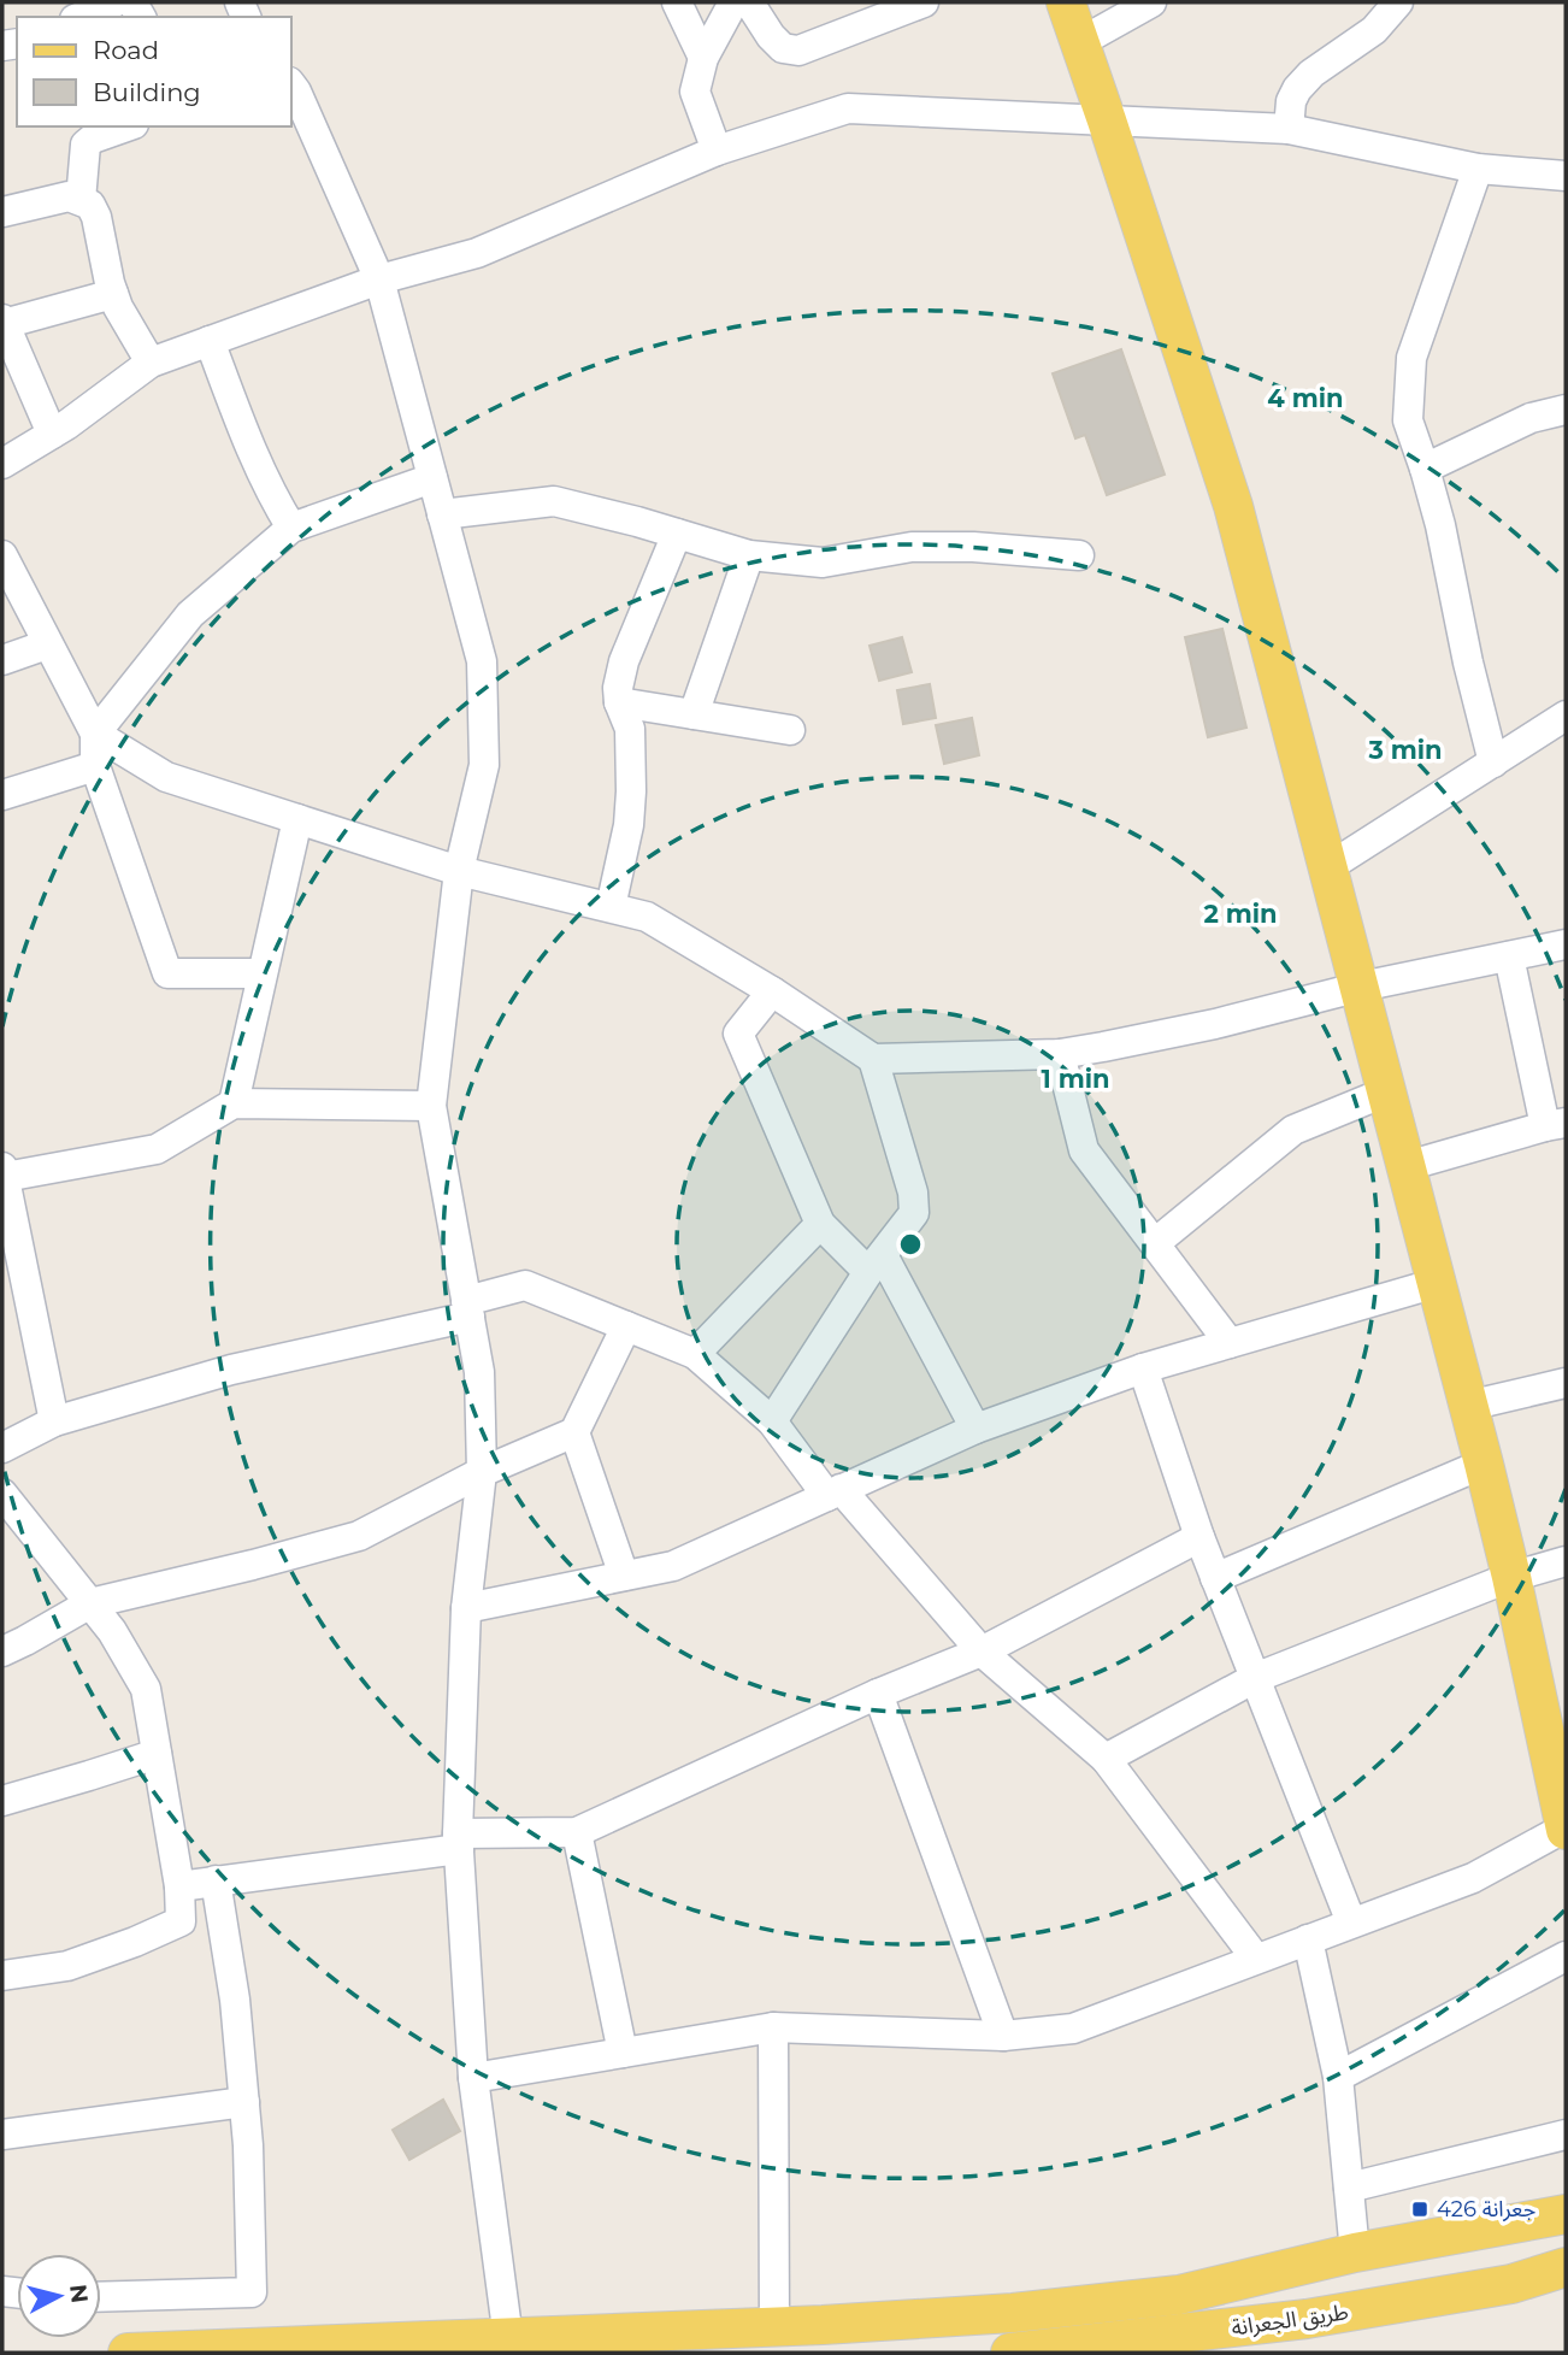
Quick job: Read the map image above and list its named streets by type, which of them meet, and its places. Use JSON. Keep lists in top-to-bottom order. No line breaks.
{"streets":{"main road":["طريق الجعرانة"]},"places":{"transit":["جعرانة 426"]},"legend":["Road","Building"],"north":"right","rings":["4 min","3 min","2 min","1 min"]}
